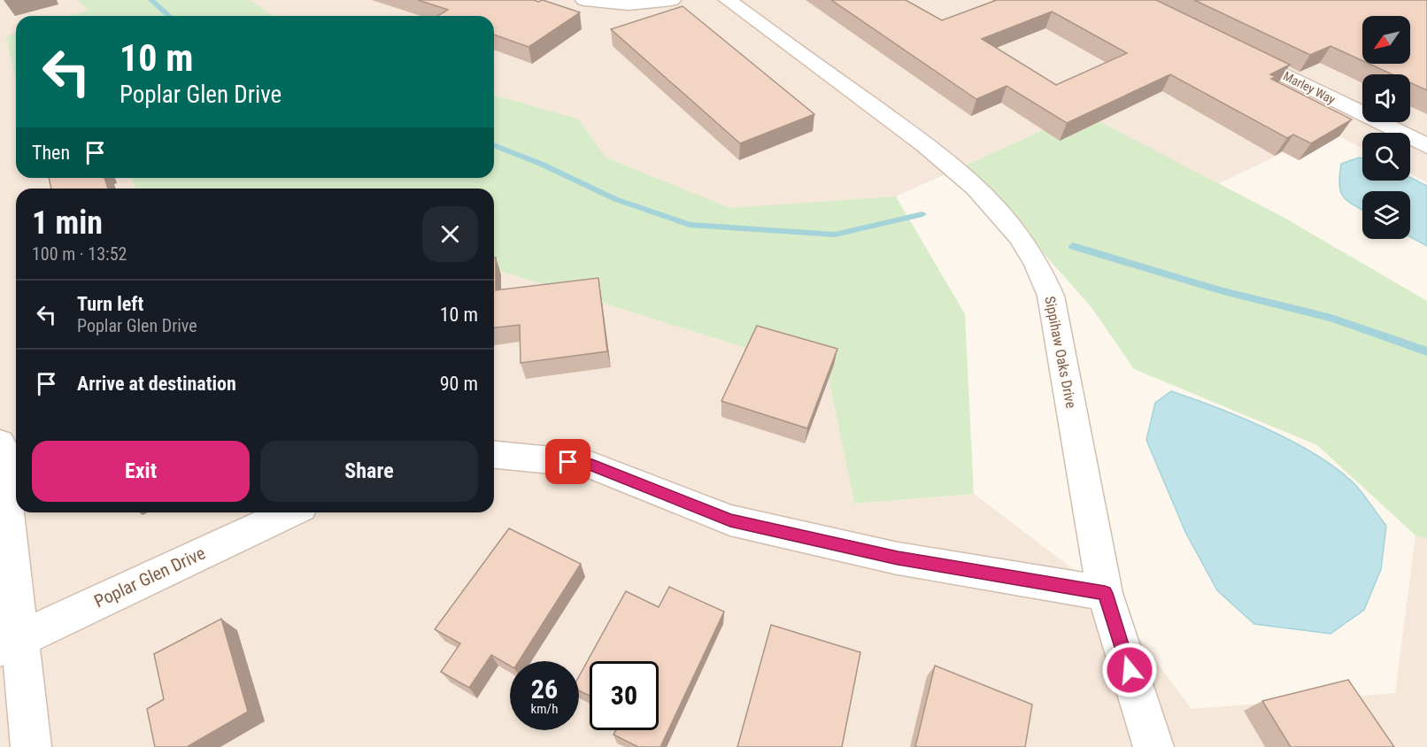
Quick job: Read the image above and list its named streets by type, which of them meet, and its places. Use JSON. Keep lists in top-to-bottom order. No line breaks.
{"streets":{"street":["Marley Way","Sippihaw Oaks Drive","Poplar Glen Drive"]},"north":"bottom left","page":{"turn":["10 m","Poplar Glen Drive"],"then":"Then","heading":["1 min","100 m · 13:52"],"list":[{"name":"Turn left","note":"Poplar Glen Drive","value":"10 m"},{"name":"Arrive at destination","value":"90 m"}],"buttons":["Exit","Share"],"speed":"26 km/h","limit":"30"}}
